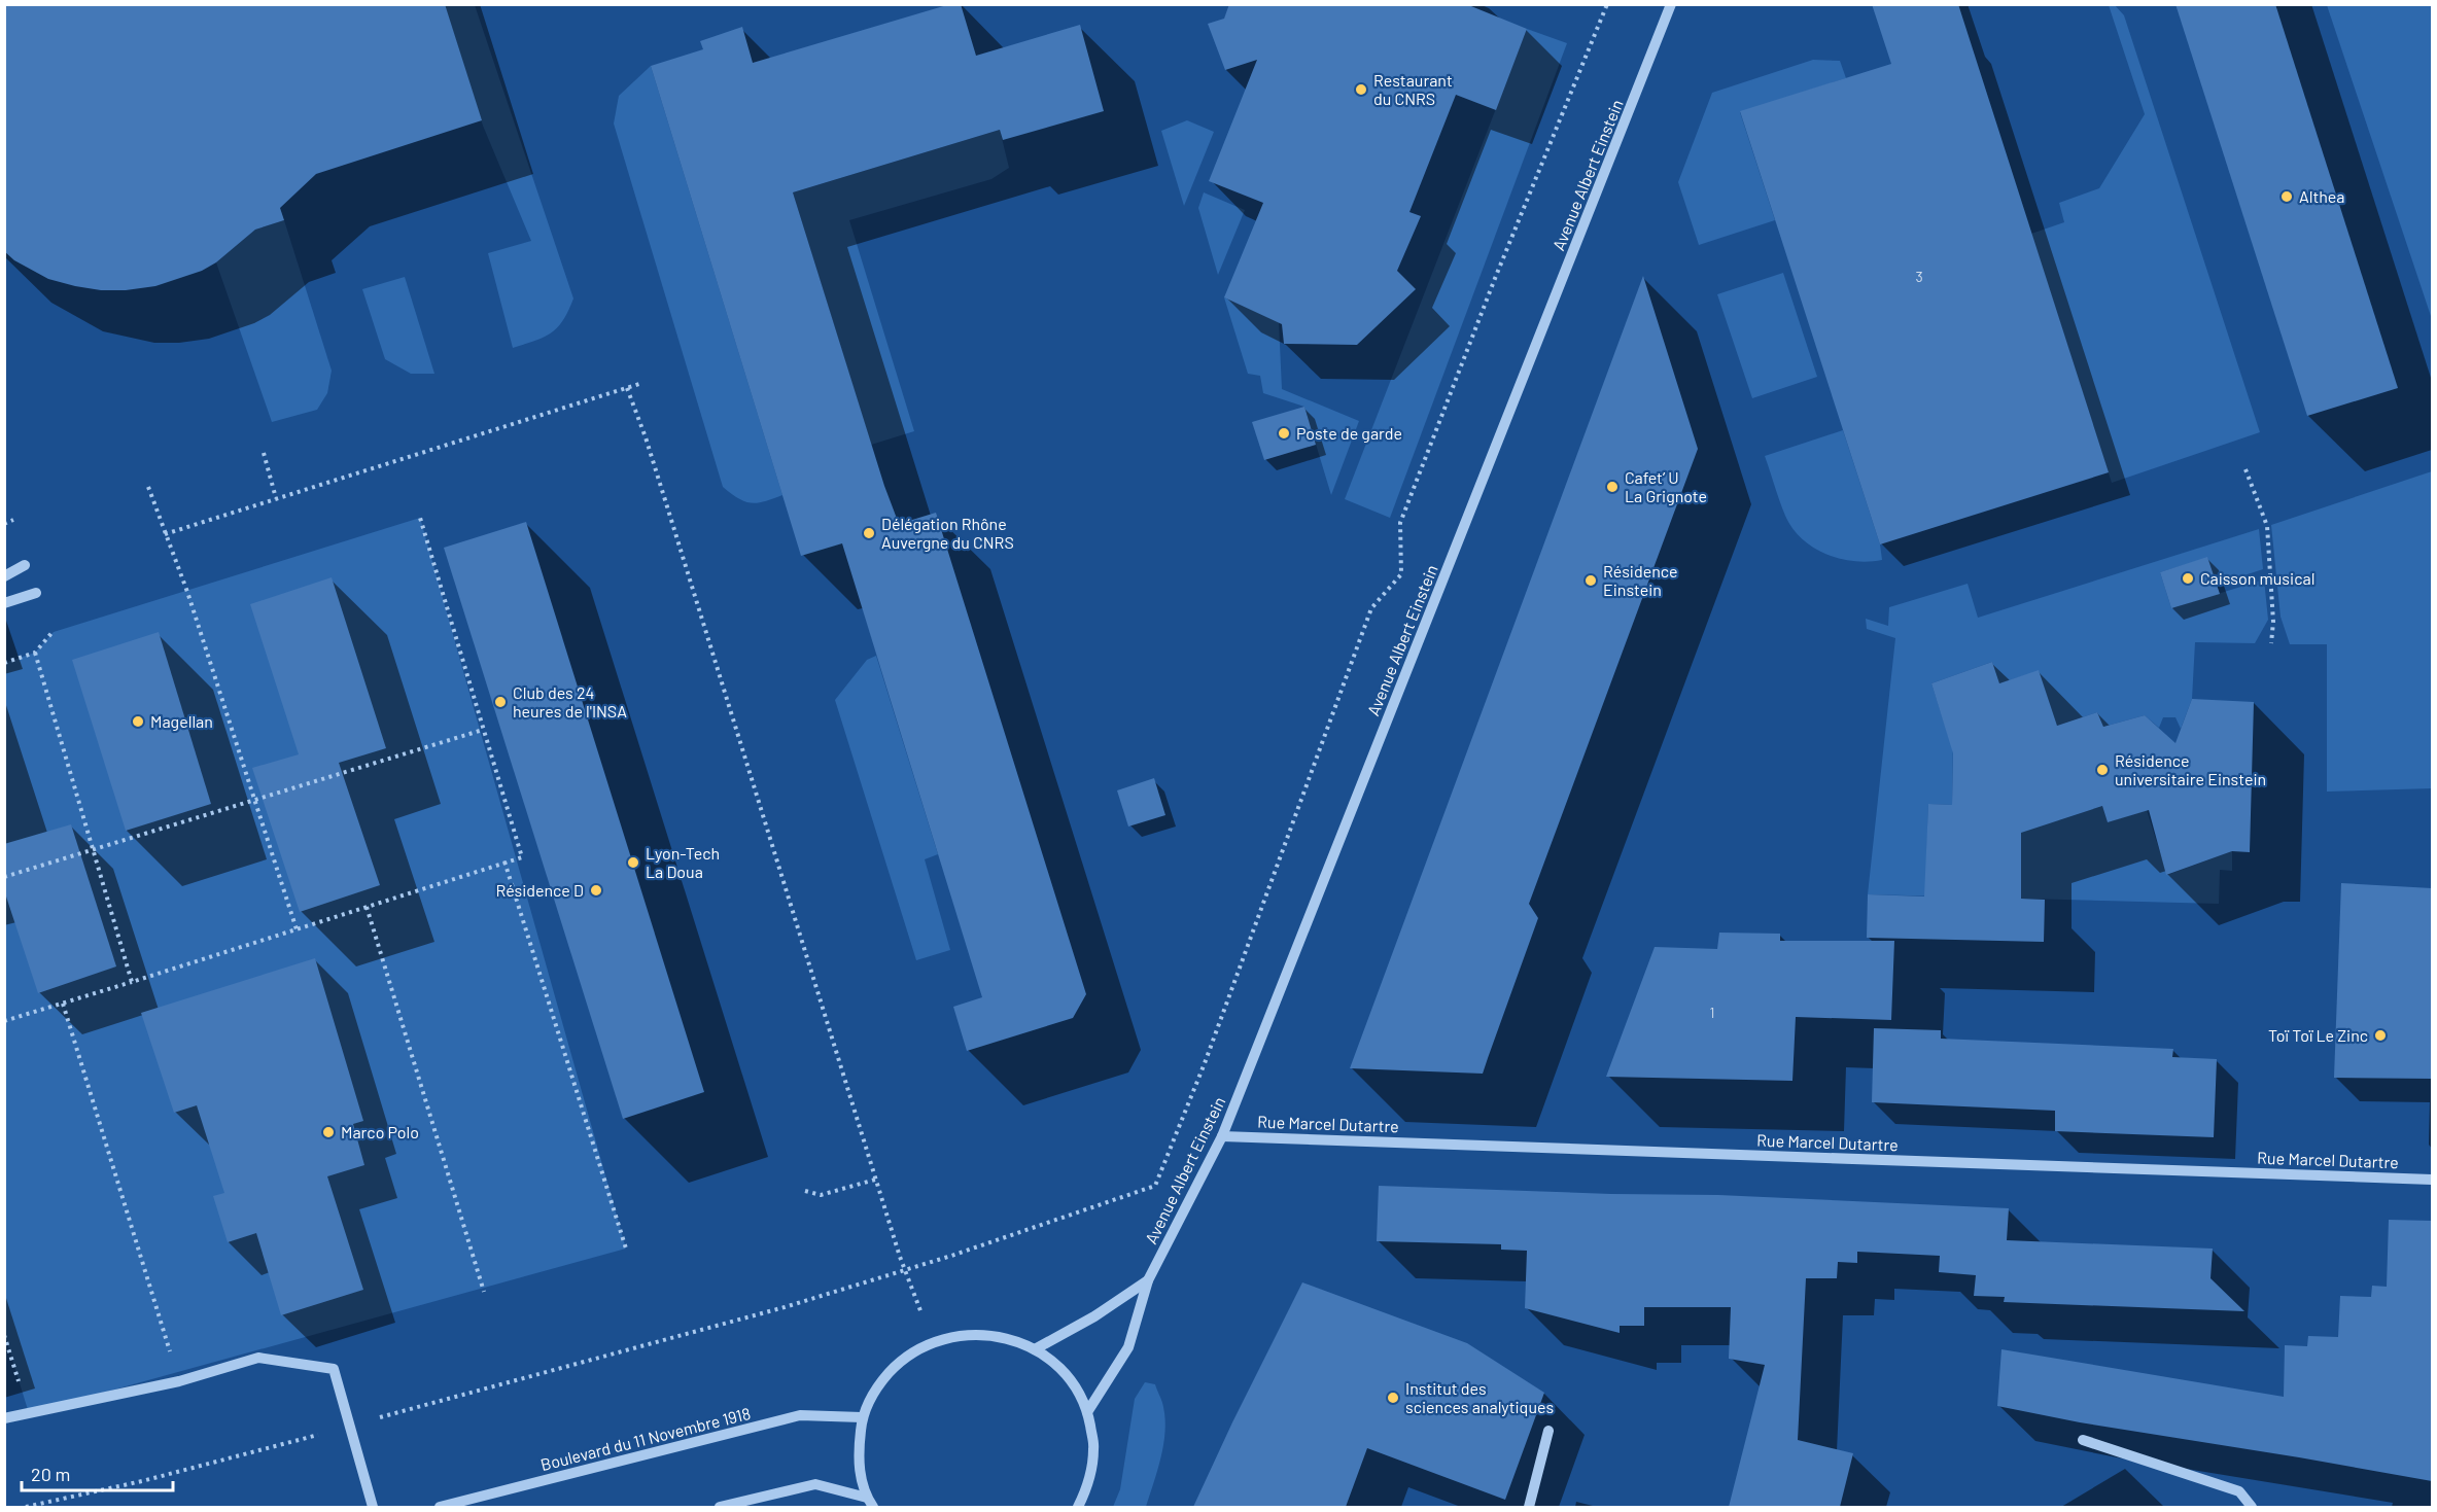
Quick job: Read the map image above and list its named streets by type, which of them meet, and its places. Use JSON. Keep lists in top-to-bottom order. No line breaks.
{"streets":{"street":["Avenue Albert Einstein","Rue Marcel Dutartre","Boulevard du 11 Novembre 1918"]},"crossings":[["Avenue Albert Einstein","Rue Marcel Dutartre"]],"places":["Restaurant du CNRS","Althea","Poste de garde","Cafet’ U La Grignote","Délégation Rhône Auvergne du CNRS","Caisson musical","Résidence Einstein","Club des 24 heures de l'INSA","Magellan","Résidence universitaire Einstein","Lyon-Tech La Doua","Résidence D","Toï Toï Le Zinc","Marco Polo","Institut des sciences analytiques"],"house_numbers":["3","1"],"scale_bar":"20 m"}
